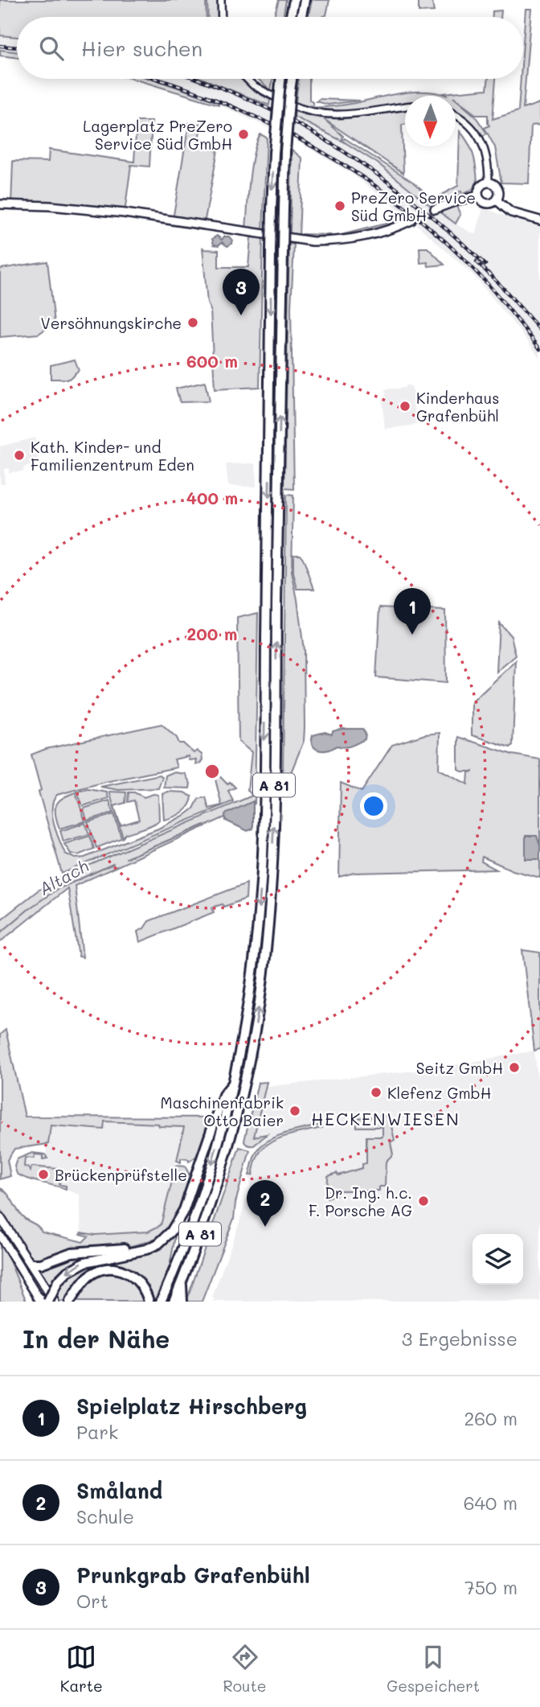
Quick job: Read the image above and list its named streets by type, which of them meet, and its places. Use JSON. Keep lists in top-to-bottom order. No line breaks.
{"streets":{"highway":["A 81"]},"districts":["HECKENWIESEN"],"water":["Altach"],"places":["Lagerplatz PreZero Service Süd GmbH","PreZero Service Süd GmbH","Versöhnungskirche","Kinderhaus Grafenbühl","Kath. Kinder- und Familienzentrum Eden","Seitz GmbH","Klefenz GmbH","Maschinenfabrik Otto Baier","Brückenprüfstelle","Dr. Ing. h.c. F. Porsche AG"],"north":"bottom","page":{"search":"Hier suchen","pins":["3","1","2"],"heading":["In der Nähe","3 Ergebnisse"],"list":[{"mark":"1","name":"Spielplatz Hirschberg","note":"Park","value":"260 m"},{"mark":"2","name":"Småland","note":"Schule","value":"640 m"},{"mark":"3","name":"Prunkgrab Grafenbühl","note":"Ort","value":"750 m"}],"nav":["Karte","Route","Gespeichert"]},"rings":["600 m","400 m","200 m"]}
